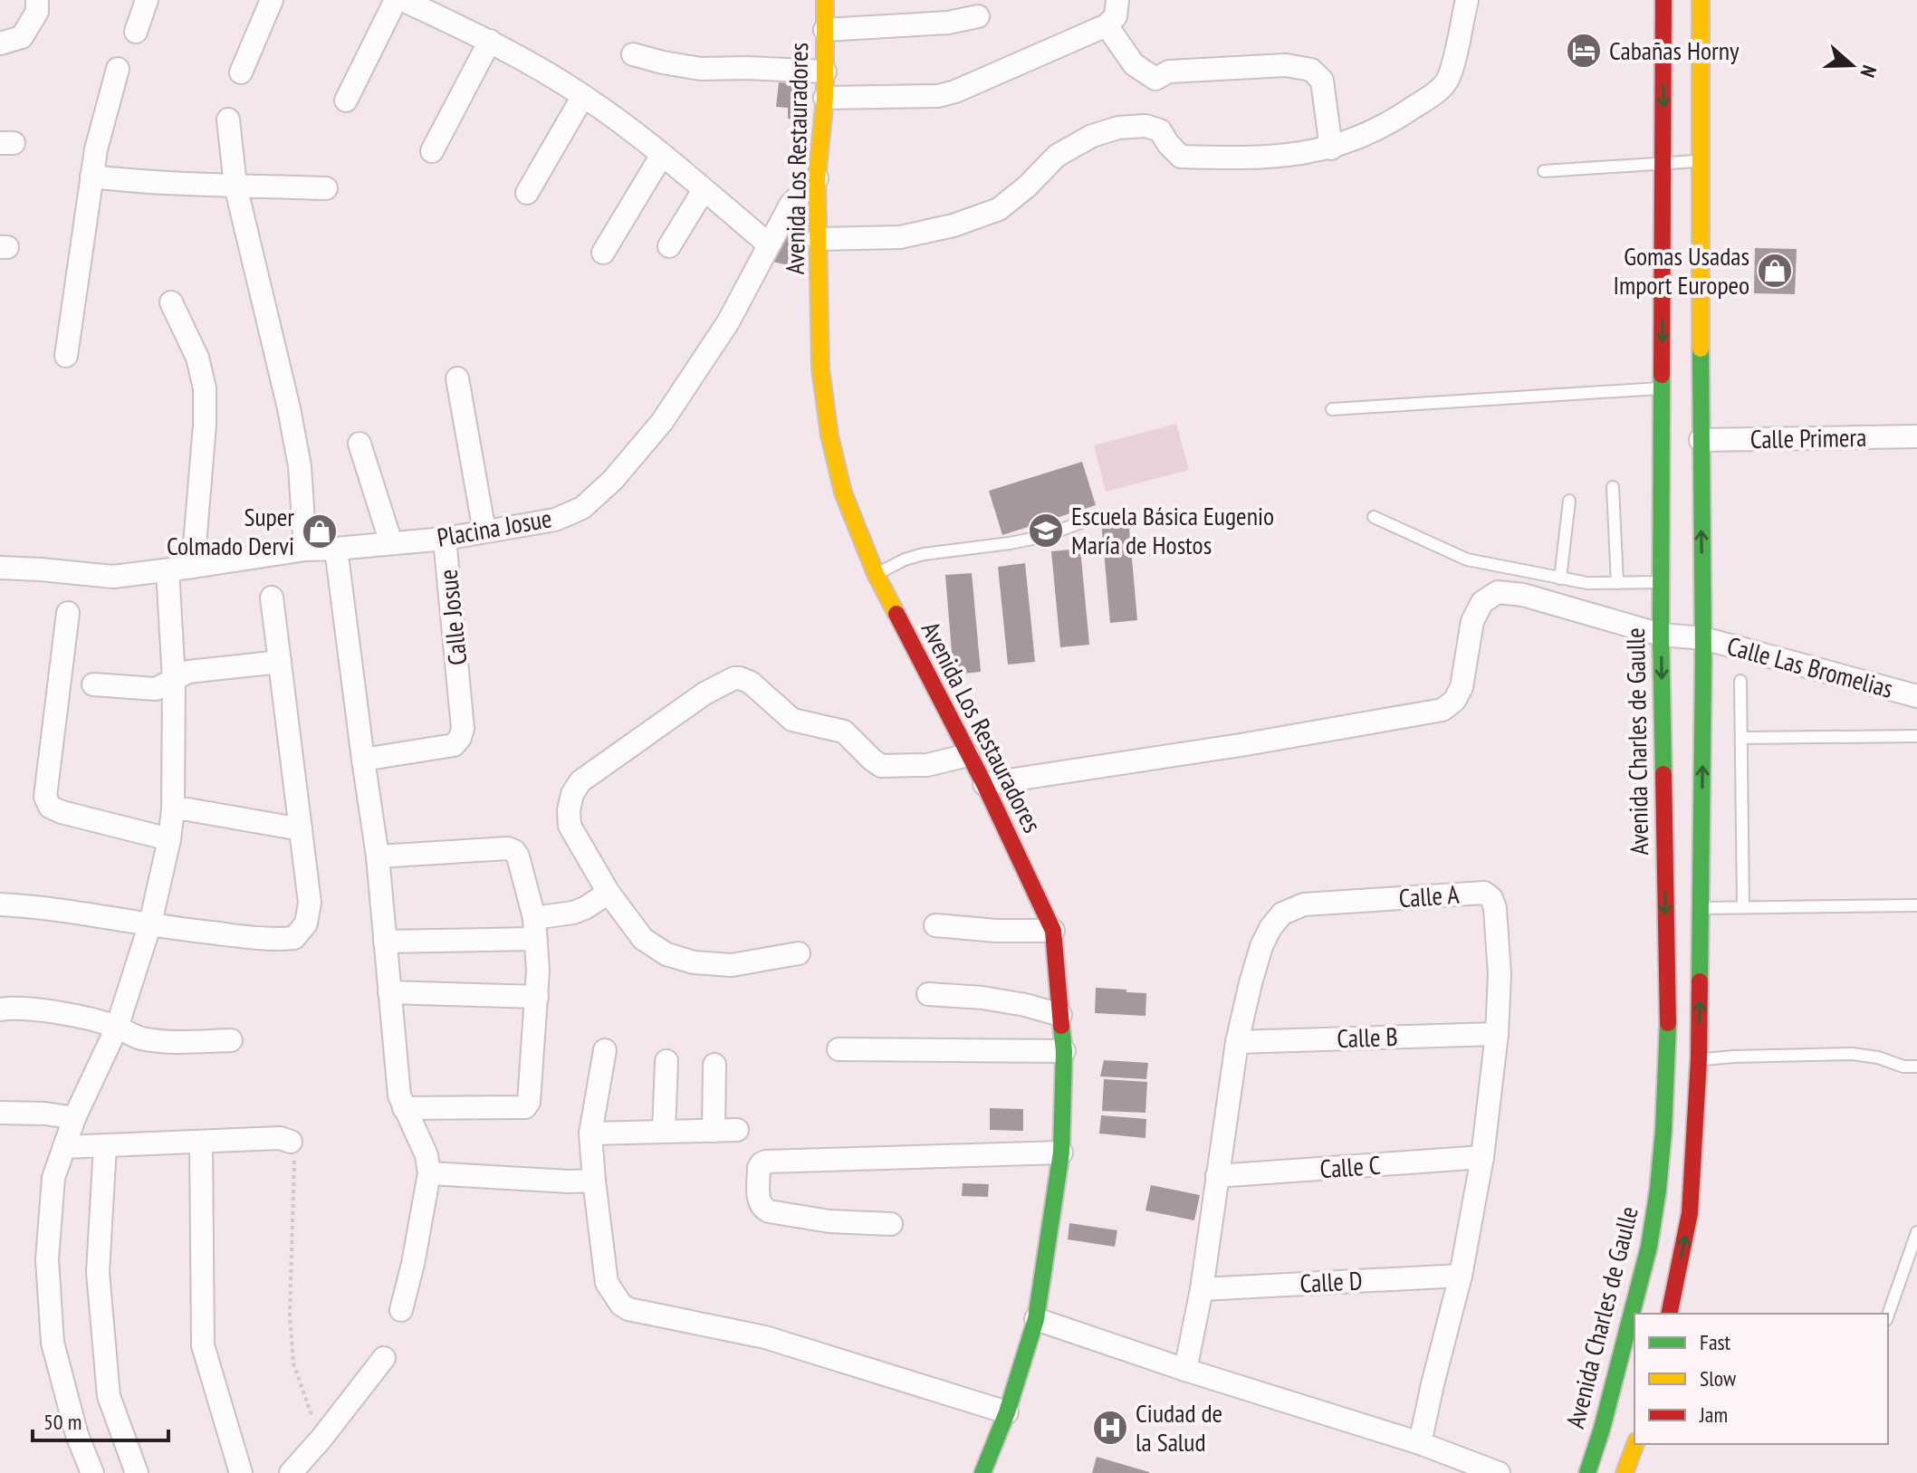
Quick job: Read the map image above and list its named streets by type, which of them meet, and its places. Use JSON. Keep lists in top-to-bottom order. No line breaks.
{"streets":{"main road":["Avenida Los Restauradores","Avenida Charles de Gaulle"],"street":["Calle Primera","Placina Josue","Calle Josue","Calle Las Bromelias","Calle A","Calle B","Calle C","Calle D"]},"crossings":[["Avenida Los Restauradores","Placina Josue"],["Avenida Los Restauradores","Calle Las Bromelias"],["Placina Josue","Calle Josue"],["Calle Las Bromelias","Avenida Charles de Gaulle"],["Calle A","Calle B"],["Calle A","Calle C"],["Calle A","Calle D"]],"places":{"hotel":["Cabañas Horny"],"shop":["Gomas Usadas Import Europeo","Super Colmado Dervi"],"school or university":["Escuela Básica Eugenio María de Hostos"],"hospital":["Ciudad de la Salud"]},"legend":["Fast","Slow","Jam"],"scale_bar":"50 m","north":"right"}
